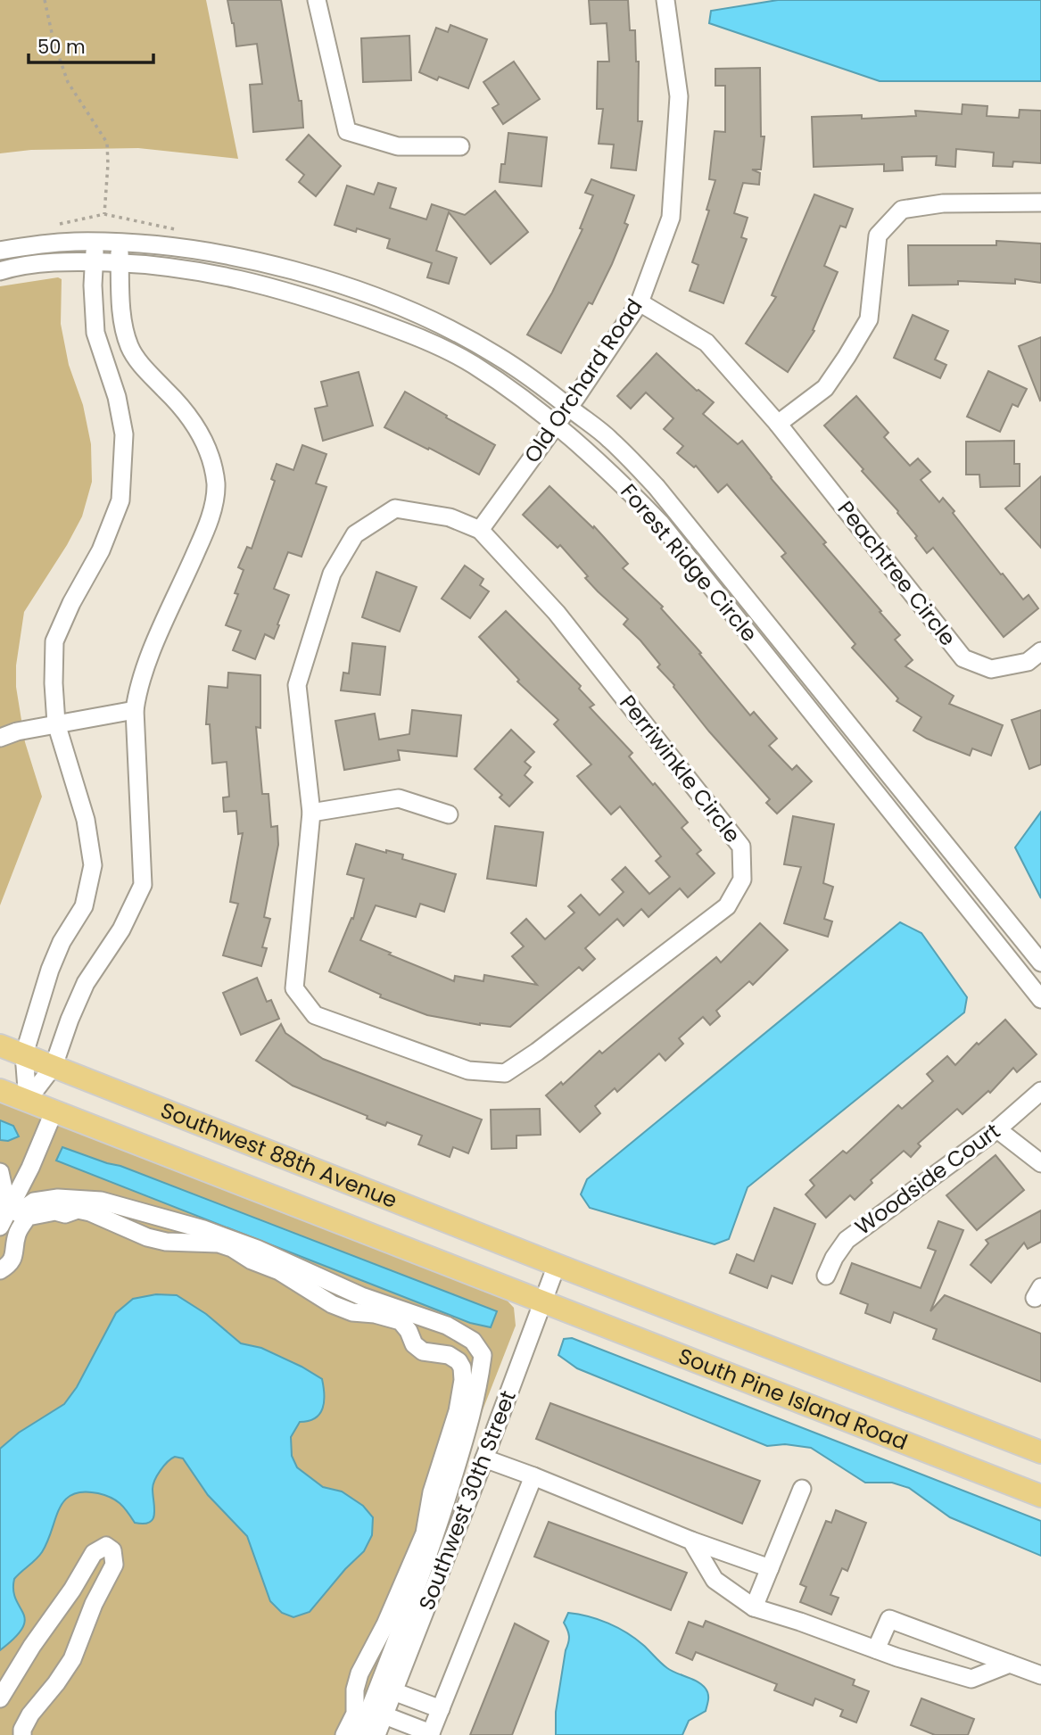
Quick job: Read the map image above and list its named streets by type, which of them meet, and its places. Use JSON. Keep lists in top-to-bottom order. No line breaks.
{"streets":{"main road":["Southwest 88th Avenue","South Pine Island Road"],"street":["Old Orchard Road","Forest Ridge Circle","Peachtree Circle","Perriwinkle Circle","Woodside Court","Southwest 30th Street"]},"crossings":[["Old Orchard Road","Forest Ridge Circle"],["Old Orchard Road","Peachtree Circle"],["Old Orchard Road","Perriwinkle Circle"],["Southwest 88th Avenue","South Pine Island Road"],["Southwest 88th Avenue","Southwest 30th Street"],["South Pine Island Road","Southwest 30th Street"]],"scale_bar":"50 m"}
